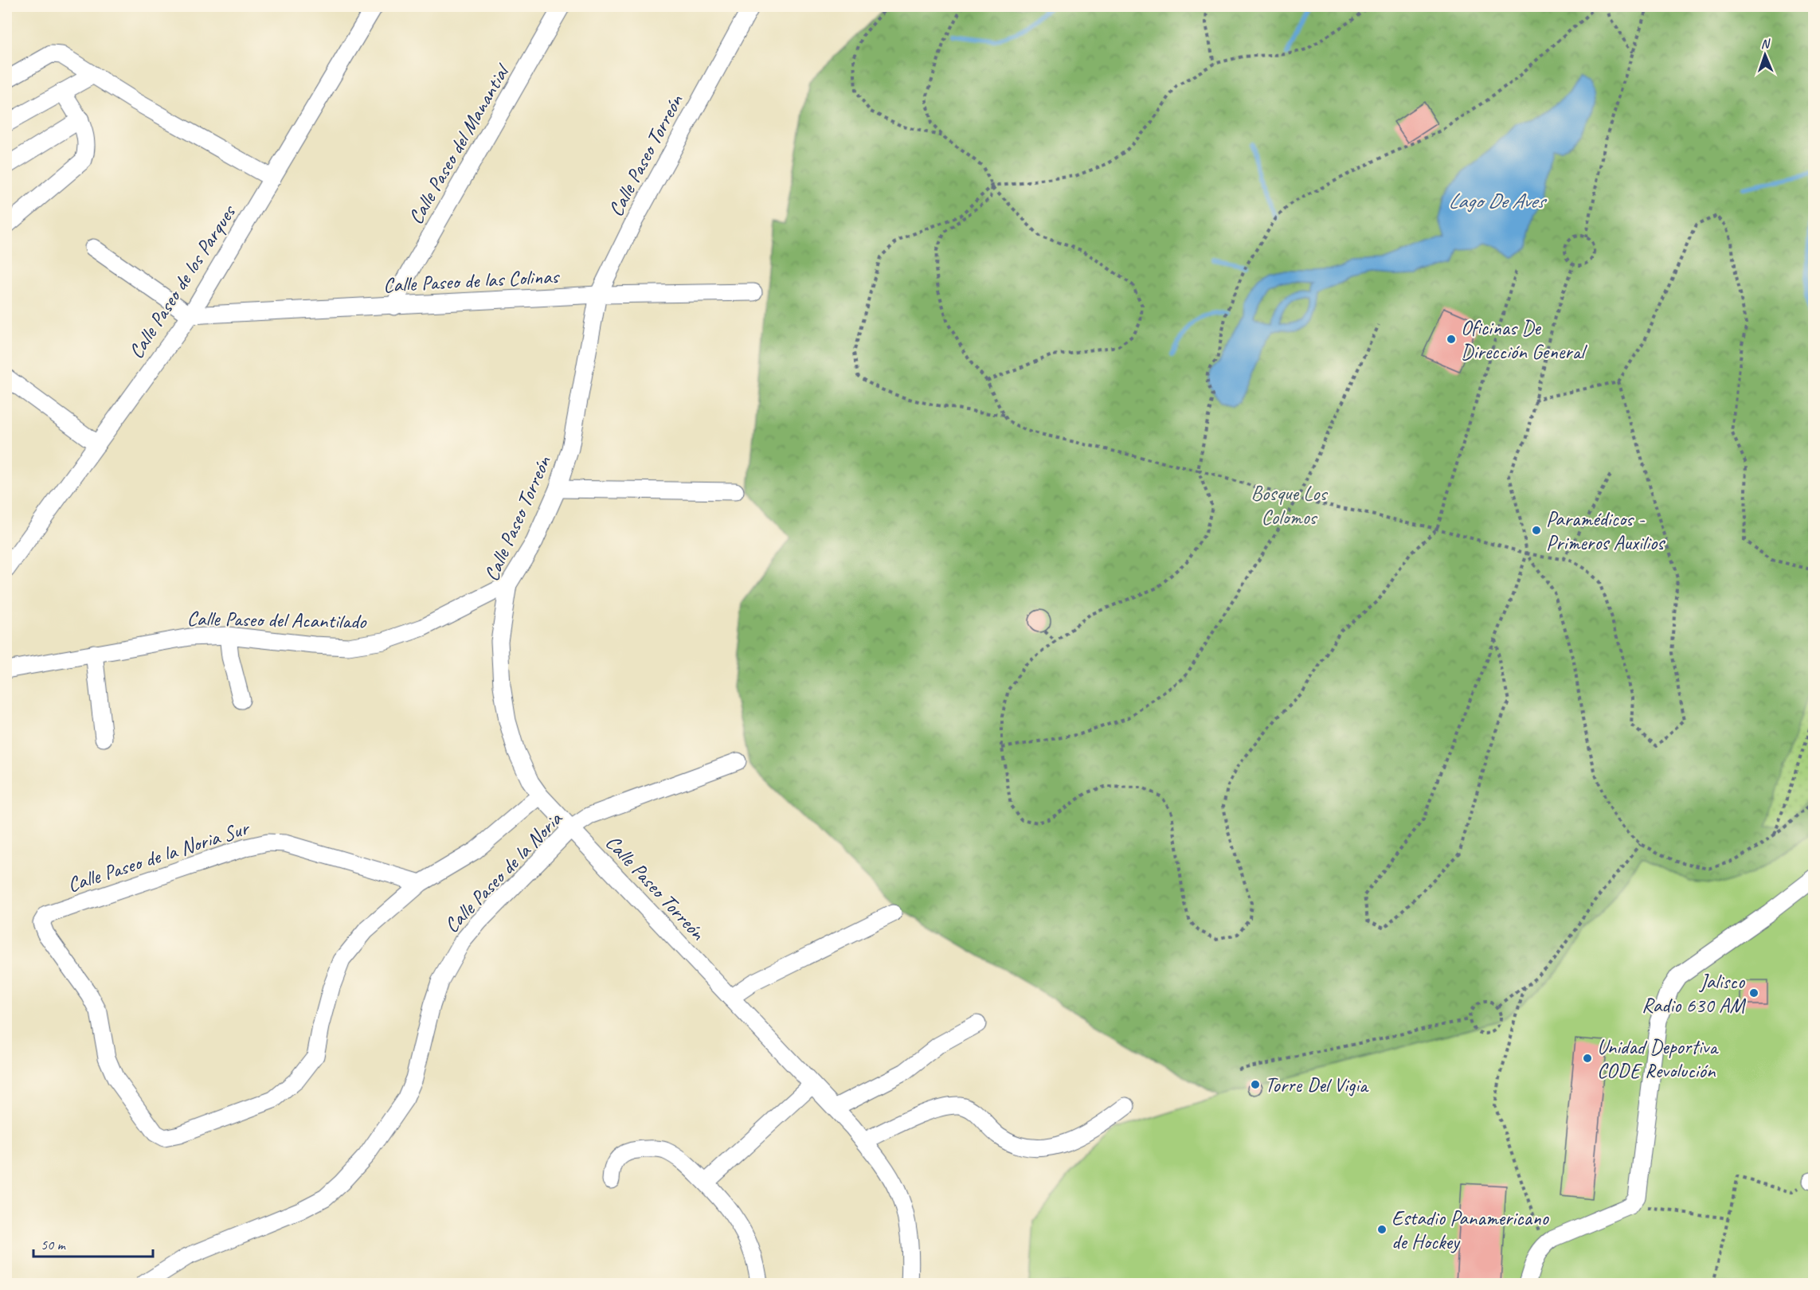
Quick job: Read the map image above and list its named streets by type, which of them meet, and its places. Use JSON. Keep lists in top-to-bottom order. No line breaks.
{"streets":{"street":["Calle Paseo del Manantial","Calle Paseo Torreón","Calle Paseo de las Colinas","Calle Paseo de los Parques","Calle Paseo del Acantilado","Calle Paseo de la Noria Sur","Calle Paseo de la Noria"]},"crossings":[["Calle Paseo del Manantial","Calle Paseo de las Colinas"],["Calle Paseo Torreón","Calle Paseo de las Colinas"],["Calle Paseo Torreón","Calle Paseo del Acantilado"],["Calle Paseo Torreón","Calle Paseo de la Noria"],["Calle Paseo de las Colinas","Calle Paseo de los Parques"]],"water":["Lago De Aves"],"parks":["Bosque Los Colomos"],"places":["Oficinas De Dirección General","Paramédicos - Primeros Auxilios","Jalisco Radio 630 AM","Unidad Deportiva CODE Revolución","Torre Del Vigia","Estadio Panamericano de Hockey"],"scale_bar":"50 m","north":"top"}
